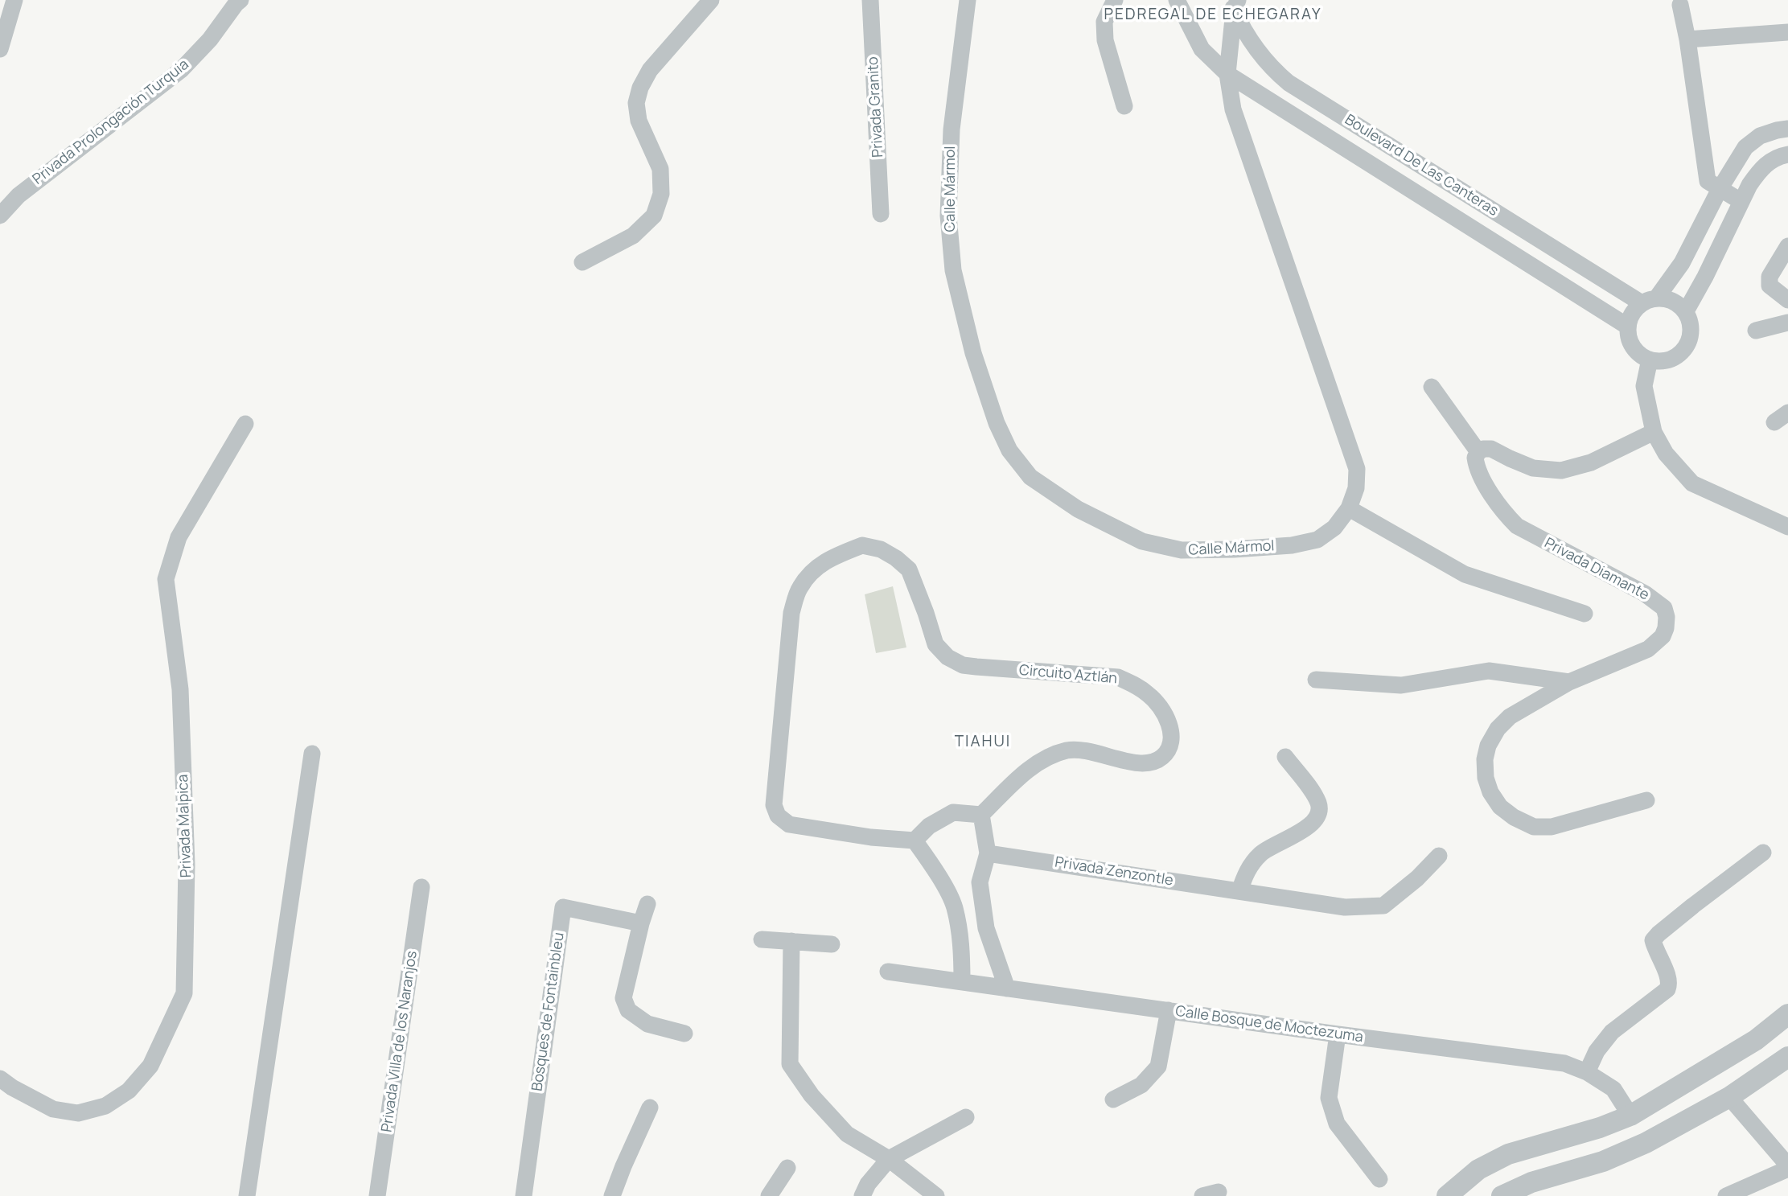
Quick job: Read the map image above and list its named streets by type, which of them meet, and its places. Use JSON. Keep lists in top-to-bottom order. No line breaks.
{"streets":{"street":["Privada Granito","Privada Prolongación Turquia","Boulevard De Las Canteras","Calle Mármol","Privada Diamante","Circuito Aztlán","Privada Malpica","Privada Zenzontle","Bosques de Fontainbleu","Calle Bosque de Moctezuma","Privada Villa de los Naranjos"]},"crossings":[["Boulevard De Las Canteras","Calle Mármol"]],"districts":["PEDREGAL DE ECHEGARAY","TIAHUI"]}
